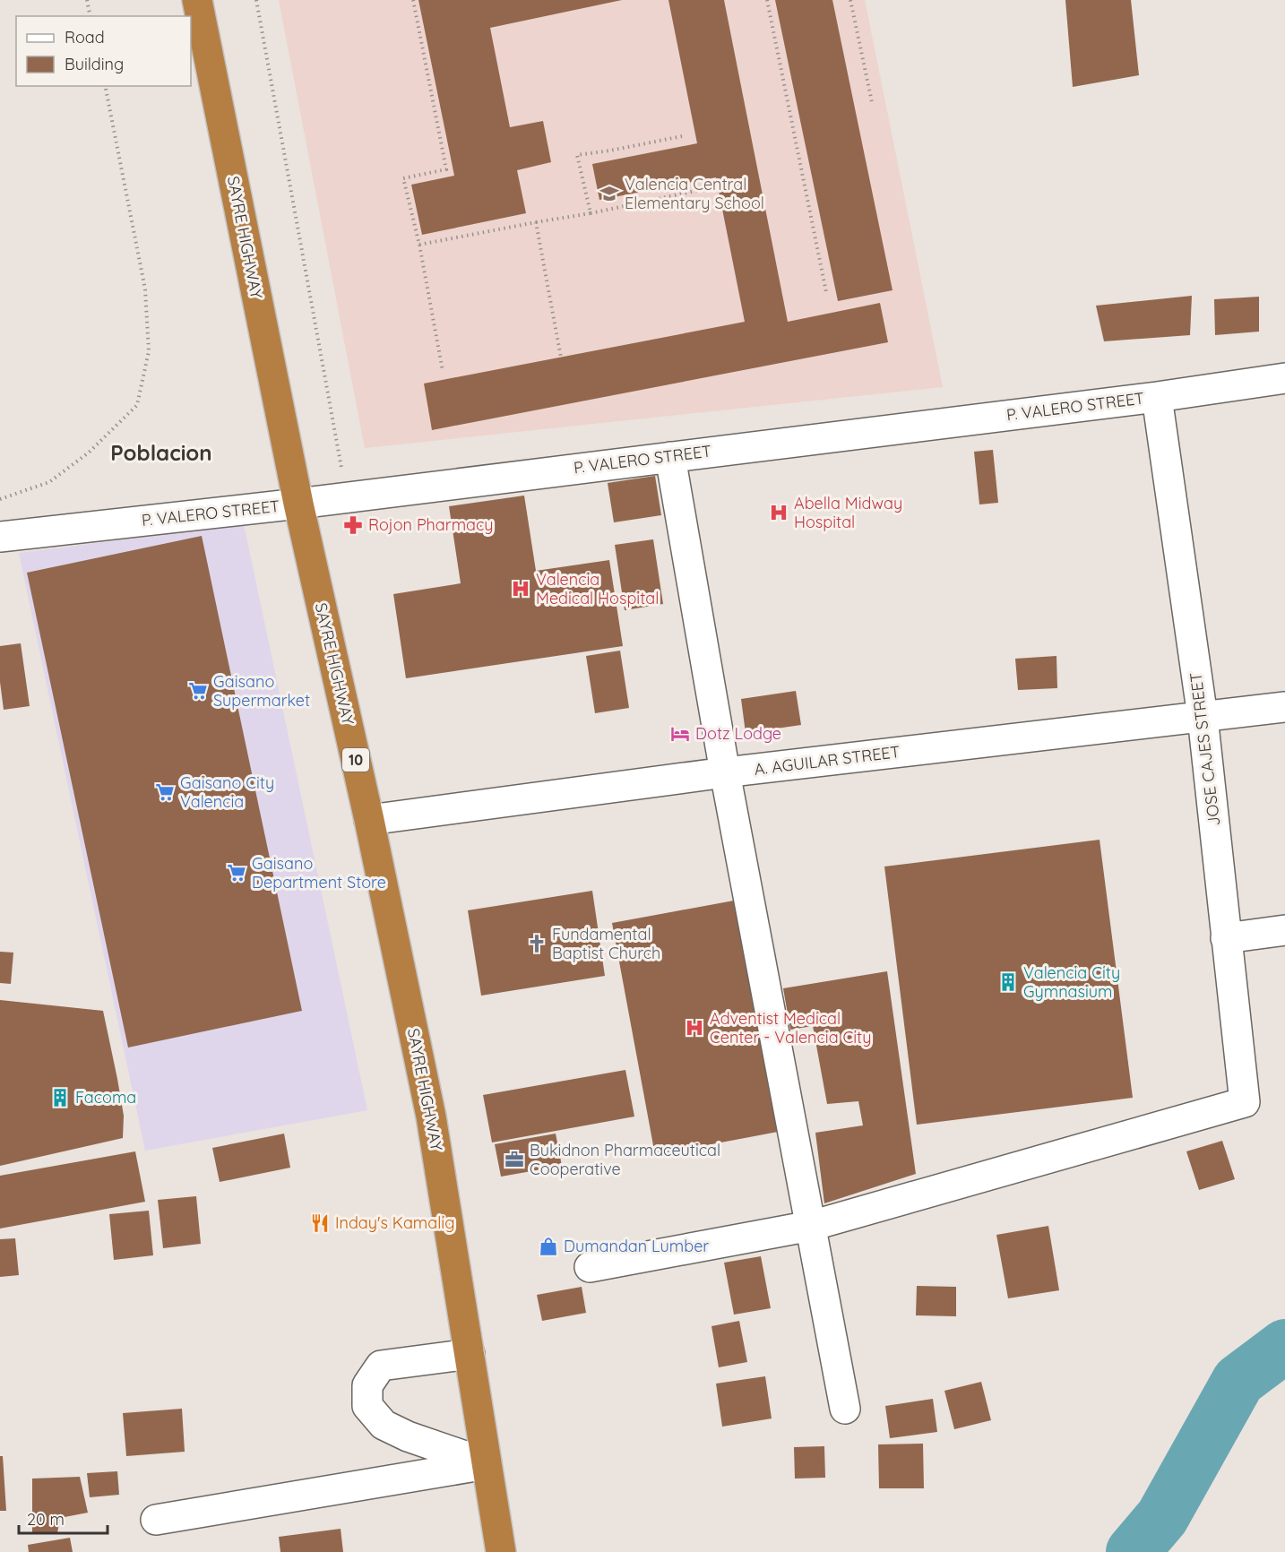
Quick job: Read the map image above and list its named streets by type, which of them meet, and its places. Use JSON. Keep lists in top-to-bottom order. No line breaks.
{"streets":{"highway":["SAYRE HIGHWAY","10"],"street":["P. VALERO STREET","JOSE CAJES STREET","A. AGUILAR STREET"]},"crossings":[["SAYRE HIGHWAY","P. VALERO STREET"],["SAYRE HIGHWAY","A. AGUILAR STREET"],["P. VALERO STREET","JOSE CAJES STREET"],["JOSE CAJES STREET","A. AGUILAR STREET"]],"districts":["Poblacion"],"places":{"school or university":["Valencia Central Elementary School"],"hospital":["Abella Midway Hospital","Valencia Medical Hospital","Adventist Medical Center - Valencia City"],"pharmacy":["Rojon Pharmacy"],"supermarket":["Gaisano Supermarket","Gaisano City Valencia","Gaisano Department Store"],"hotel":["Dotz Lodge"],"church":["Fundamental Baptist Church"],"building":["Valencia City Gymnasium","Facoma"],"office":["Bukidnon Pharmaceutical Cooperative"],"restaurant":["Inday's Kamalig"],"shop":["Dumandan Lumber"]},"legend":["Road","Building"],"scale_bar":"20 m"}
